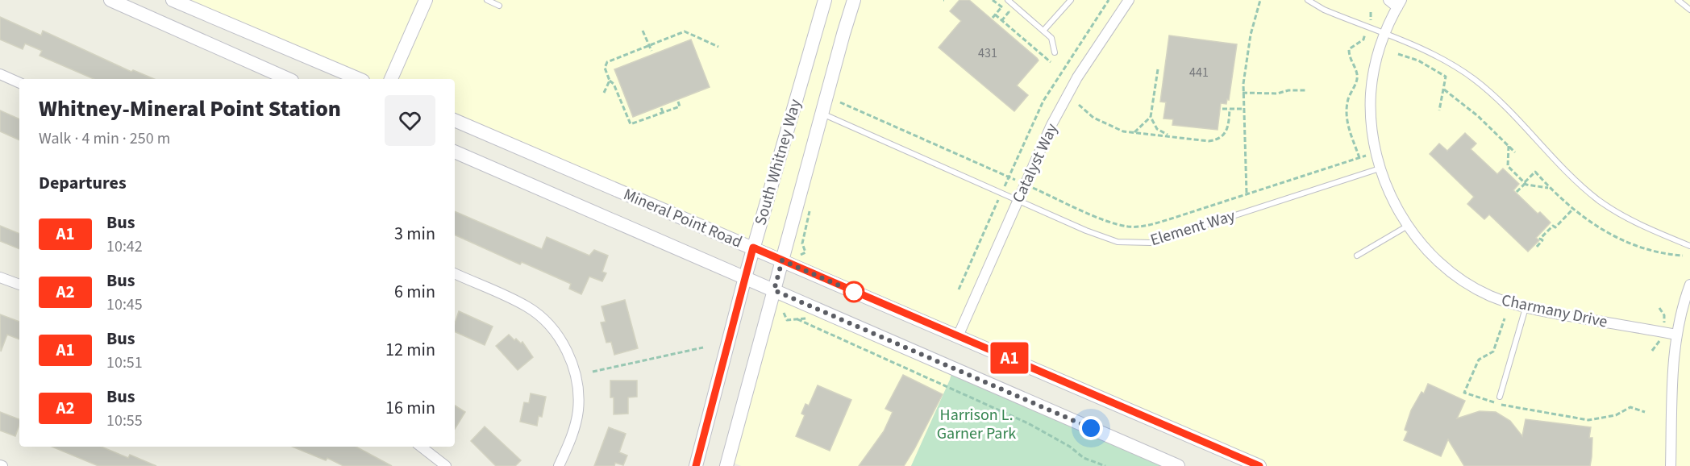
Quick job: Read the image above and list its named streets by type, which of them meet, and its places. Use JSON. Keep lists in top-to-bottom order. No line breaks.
{"streets":{"main road":["South Whitney Way","Mineral Point Road"],"street":["Catalyst Way","Charmany Drive"],"lane":["Element Way"]},"crossings":[["South Whitney Way","Mineral Point Road"],["South Whitney Way","Element Way"],["Catalyst Way","Mineral Point Road"],["Catalyst Way","Element Way"],["Element Way","Charmany Drive"]],"parks":["Harrison L. Garner Park"],"lines":["bus line A1"],"house_numbers":["431","441"],"page":{"on_map":"A1","heading":[["Whitney-Mineral Point Station","Walk · 4 min · 250 m"],"Departures"],"list":[{"mark":"A1","name":"Bus","note":"10:42","value":"3 min"},{"mark":"A2","name":"Bus","note":"10:45","value":"6 min"},{"mark":"A1","name":"Bus","note":"10:51","value":"12 min"},{"mark":"A2","name":"Bus","note":"10:55","value":"16 min"}]}}
